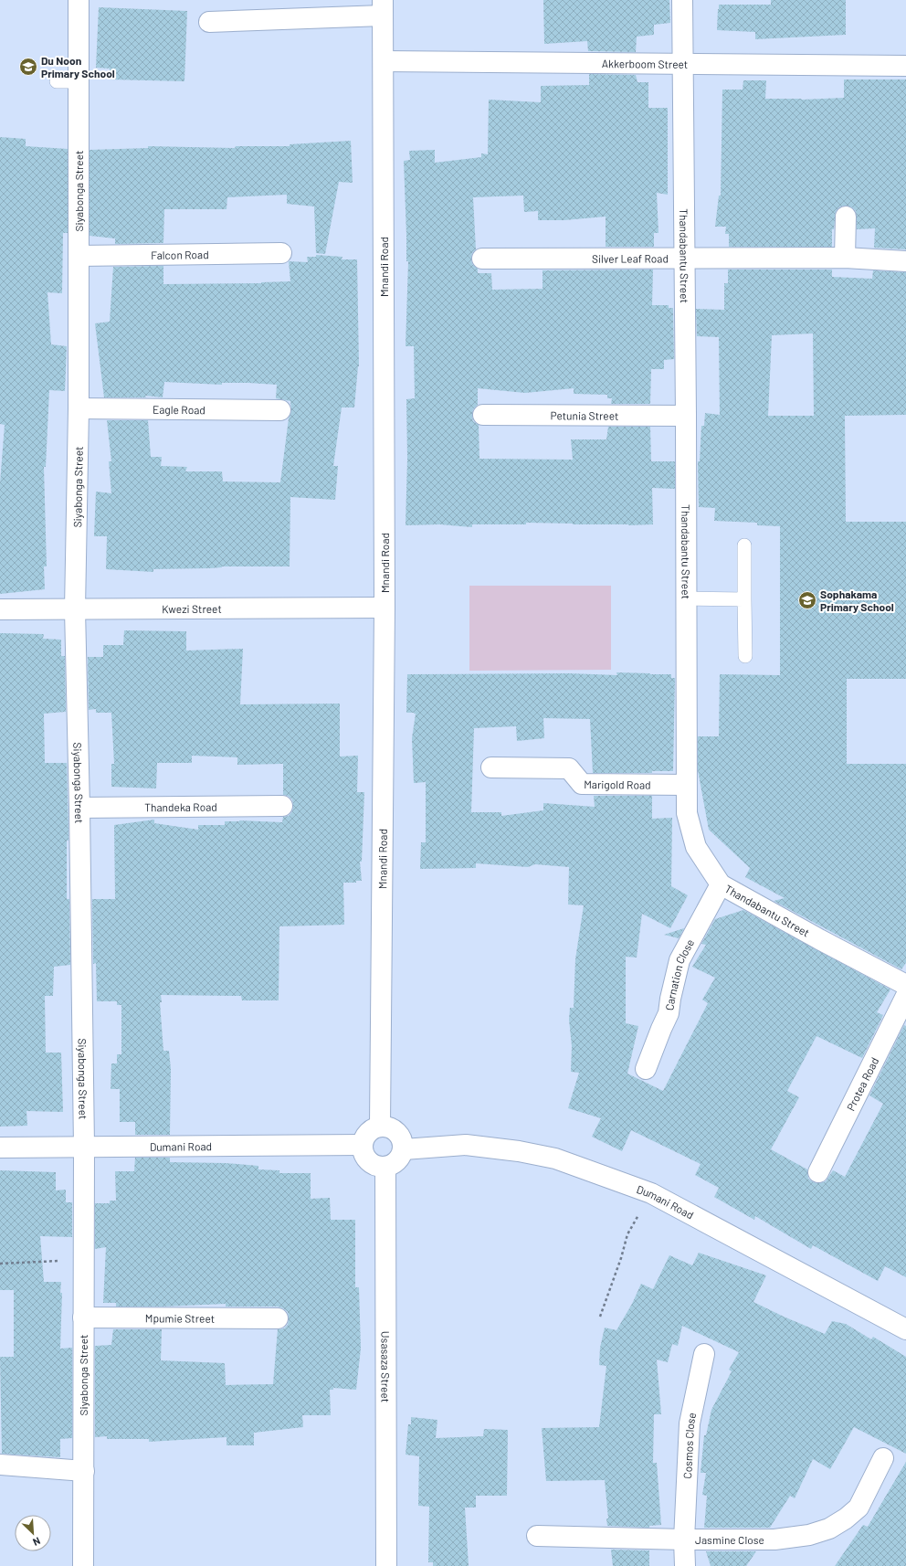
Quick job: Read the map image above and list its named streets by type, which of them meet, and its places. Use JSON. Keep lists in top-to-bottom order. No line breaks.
{"streets":{"street":["Akkerboom Street","Siyabonga Street","Falcon Road","Thandabantu Street","Silver Leaf Road","Mnandi Road","Eagle Road","Petunia Street","Kwezi Street","Marigold Road","Thandeka Road","Carnation Close","Protea Road","Dumani Road","Mpumie Street","Usasaza Street","Cosmos Close","Jasmine Close"]},"crossings":[["Akkerboom Street","Thandabantu Street"],["Akkerboom Street","Mnandi Road"],["Siyabonga Street","Falcon Road"],["Siyabonga Street","Eagle Road"],["Siyabonga Street","Kwezi Street"],["Siyabonga Street","Thandeka Road"],["Siyabonga Street","Dumani Road"],["Siyabonga Street","Mpumie Street"],["Thandabantu Street","Silver Leaf Road"],["Thandabantu Street","Petunia Street"],["Thandabantu Street","Marigold Road"],["Thandabantu Street","Carnation Close"],["Mnandi Road","Kwezi Street"],["Mnandi Road","Dumani Road"],["Mnandi Road","Usasaza Street"],["Dumani Road","Usasaza Street"],["Cosmos Close","Jasmine Close"]],"places":{"school or university":["Du Noon Primary School","Sophakama Primary School"]},"north":"bottom right"}
